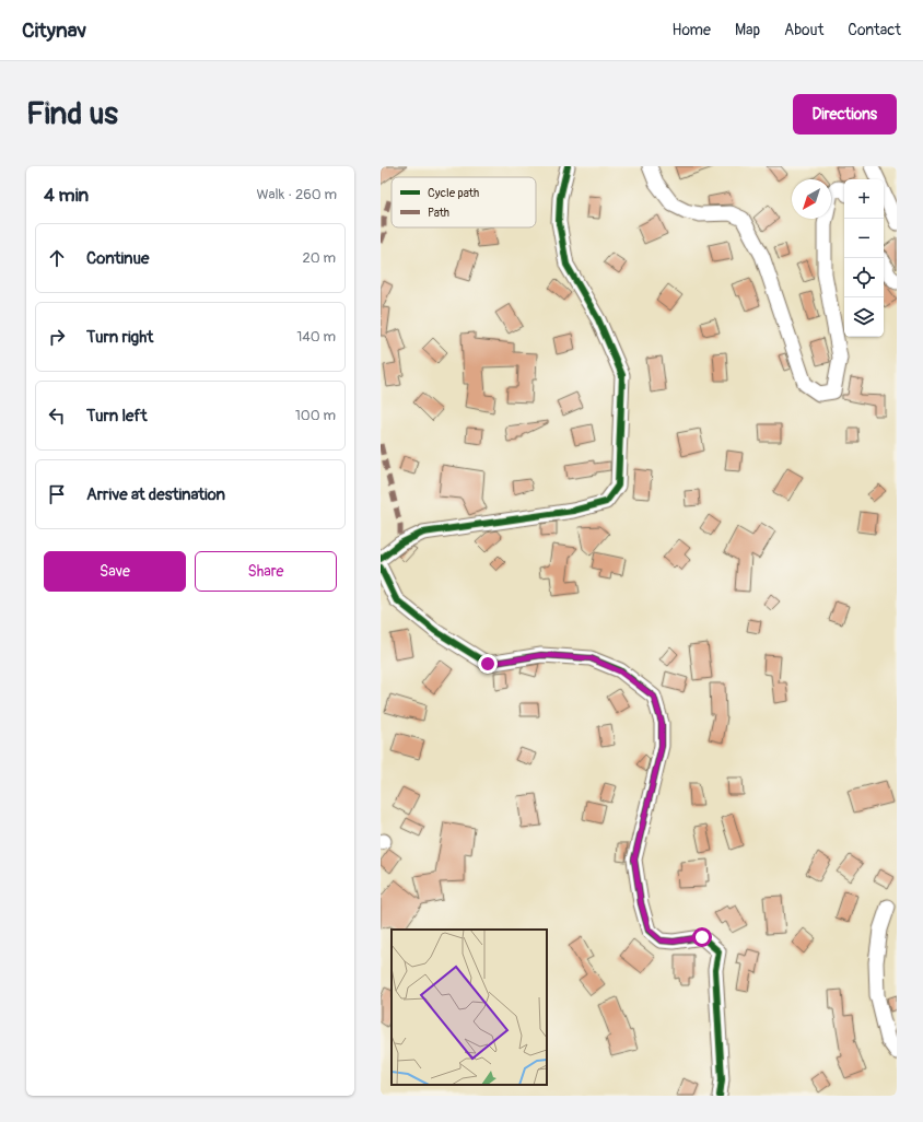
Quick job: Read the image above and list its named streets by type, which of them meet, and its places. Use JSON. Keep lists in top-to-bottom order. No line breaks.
{"legend":["Cycle path","Path"],"north":"bottom left","page":{"header":"Citynav","nav":["Home","Map","About","Contact"],"buttons":["Directions",["Save","Share"]],"title":"Find us","heading":["4 min","Walk · 260 m"],"map_buttons":["+","−"],"list":[["Continue","20 m"],["Turn right","140 m"],["Turn left","100 m"],"Arrive at destination"]}}
